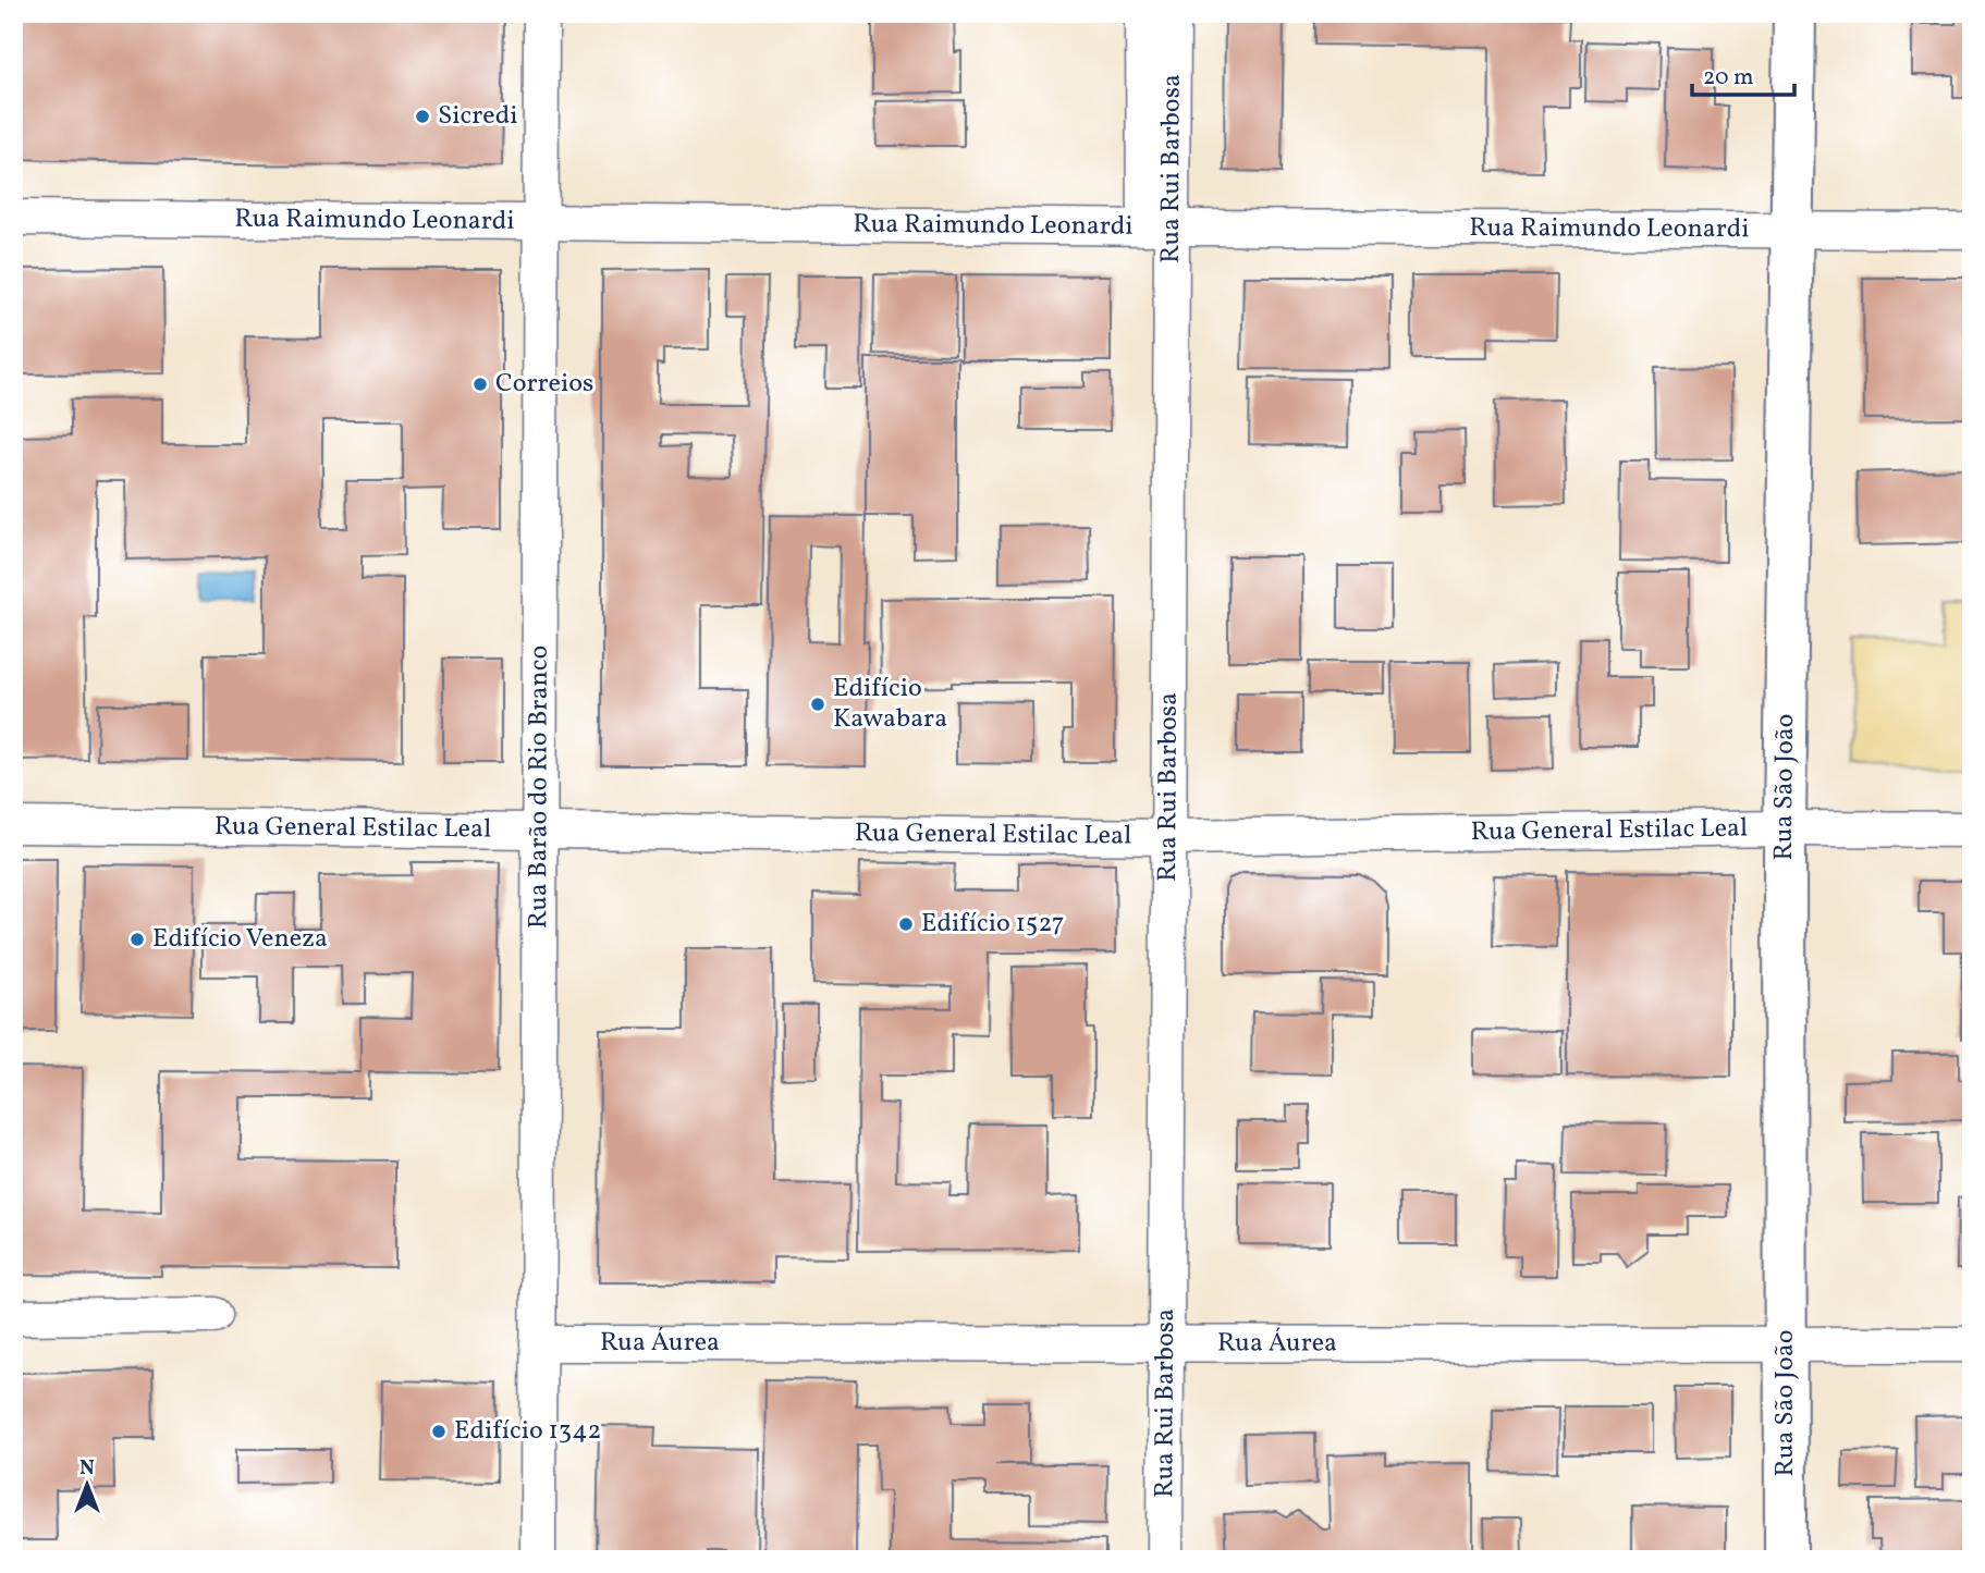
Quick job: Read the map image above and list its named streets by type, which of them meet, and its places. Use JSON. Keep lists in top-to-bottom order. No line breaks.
{"streets":{"main road":["Rua São João"],"street":["Rua Rui Barbosa","Rua Raimundo Leonardi","Rua Barão do Rio Branco","Rua General Estilac Leal","Rua Áurea"]},"crossings":[["Rua Rui Barbosa","Rua Raimundo Leonardi"],["Rua Rui Barbosa","Rua General Estilac Leal"],["Rua Rui Barbosa","Rua Áurea"],["Rua Raimundo Leonardi","Rua Barão do Rio Branco"],["Rua Raimundo Leonardi","Rua São João"],["Rua Barão do Rio Branco","Rua General Estilac Leal"],["Rua Barão do Rio Branco","Rua Áurea"],["Rua São João","Rua General Estilac Leal"],["Rua São João","Rua Áurea"]],"places":["Sicredi","Correios","Edifício Kawabara","Edifício 1527","Edifício Veneza","Edifício 1342"],"scale_bar":"20 m","north":"top"}
